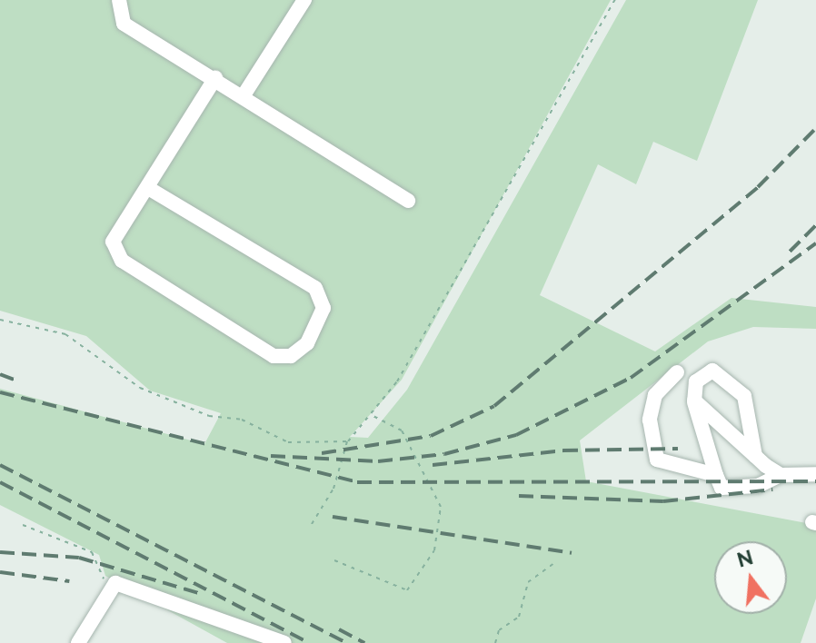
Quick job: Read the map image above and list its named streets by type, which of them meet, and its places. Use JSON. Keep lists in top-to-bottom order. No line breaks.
{"north":"top"}
